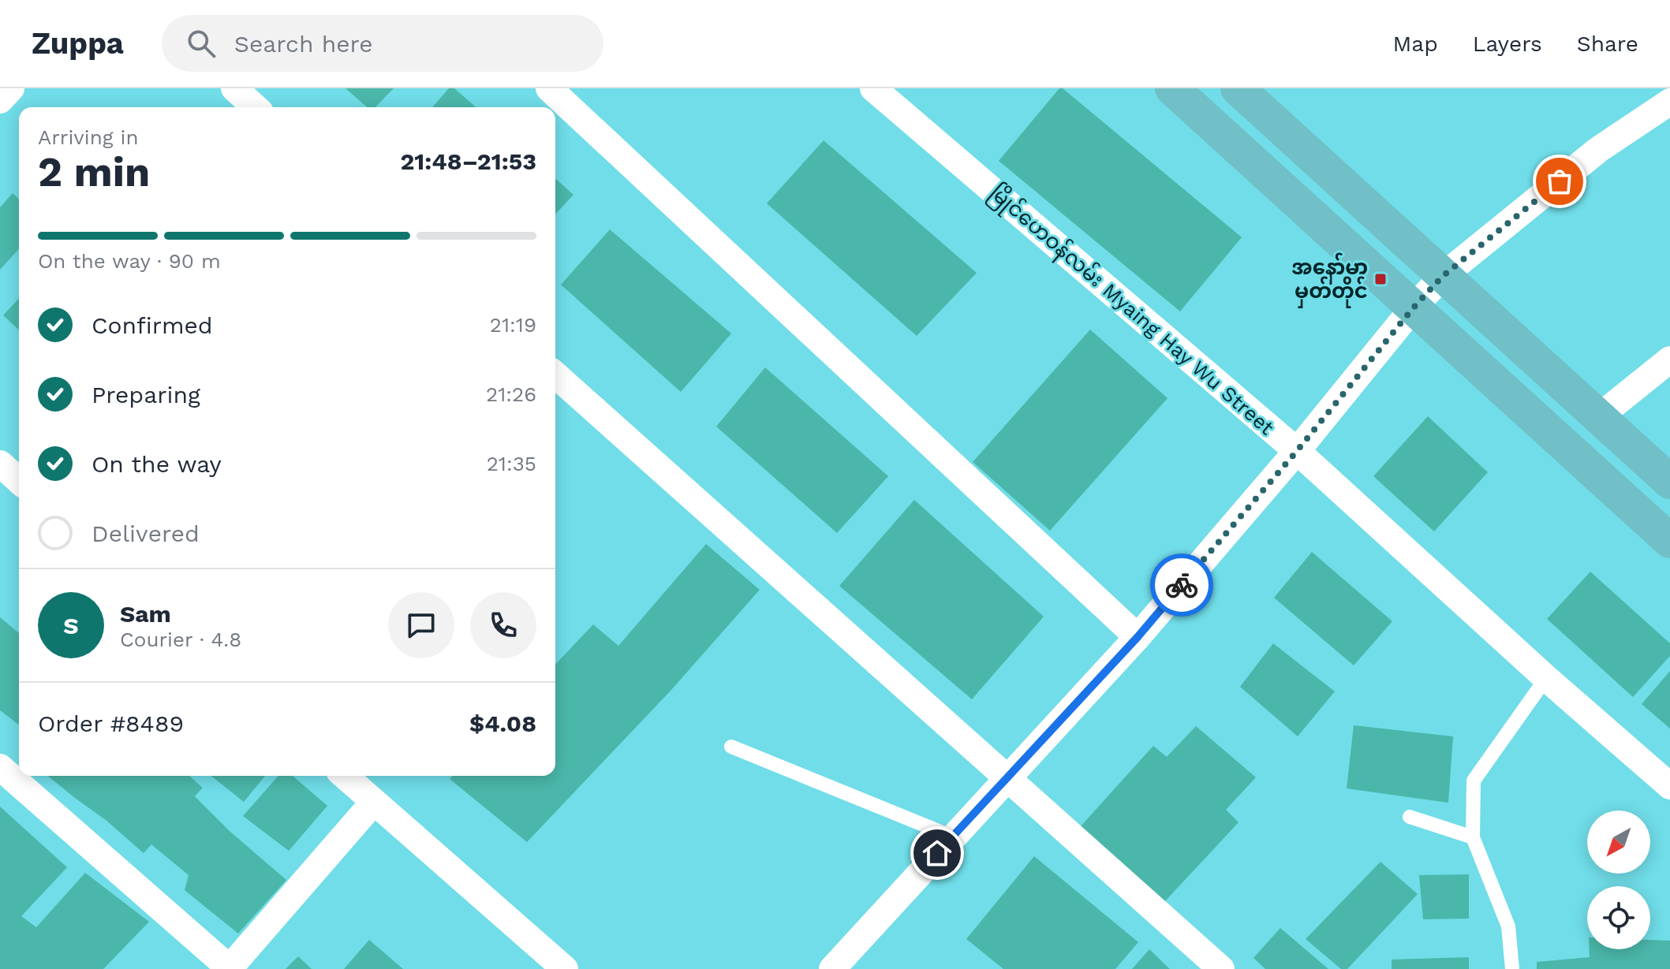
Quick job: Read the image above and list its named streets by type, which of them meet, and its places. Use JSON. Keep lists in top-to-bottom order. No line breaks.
{"streets":{"street":["မြိုင်ဟေဝန်လမ်း Myaing Hay Wu Street"]},"places":{"transit":["အနော်မာ မှတ်တိုင်"]},"north":"bottom left","page":{"header":"Zuppa","search":"Search here","nav":["Map","Layers","Share"],"heading":["2 min","Arriving in","21:48–21:53"],"panel":["Sam","Courier · 4.8","Order #8489","$4.08"],"bar":"On the way · 90 m","list":[["Confirmed","21:19"],["Preparing","21:26"],["On the way","21:35"],"Delivered"],"round":"S"}}
